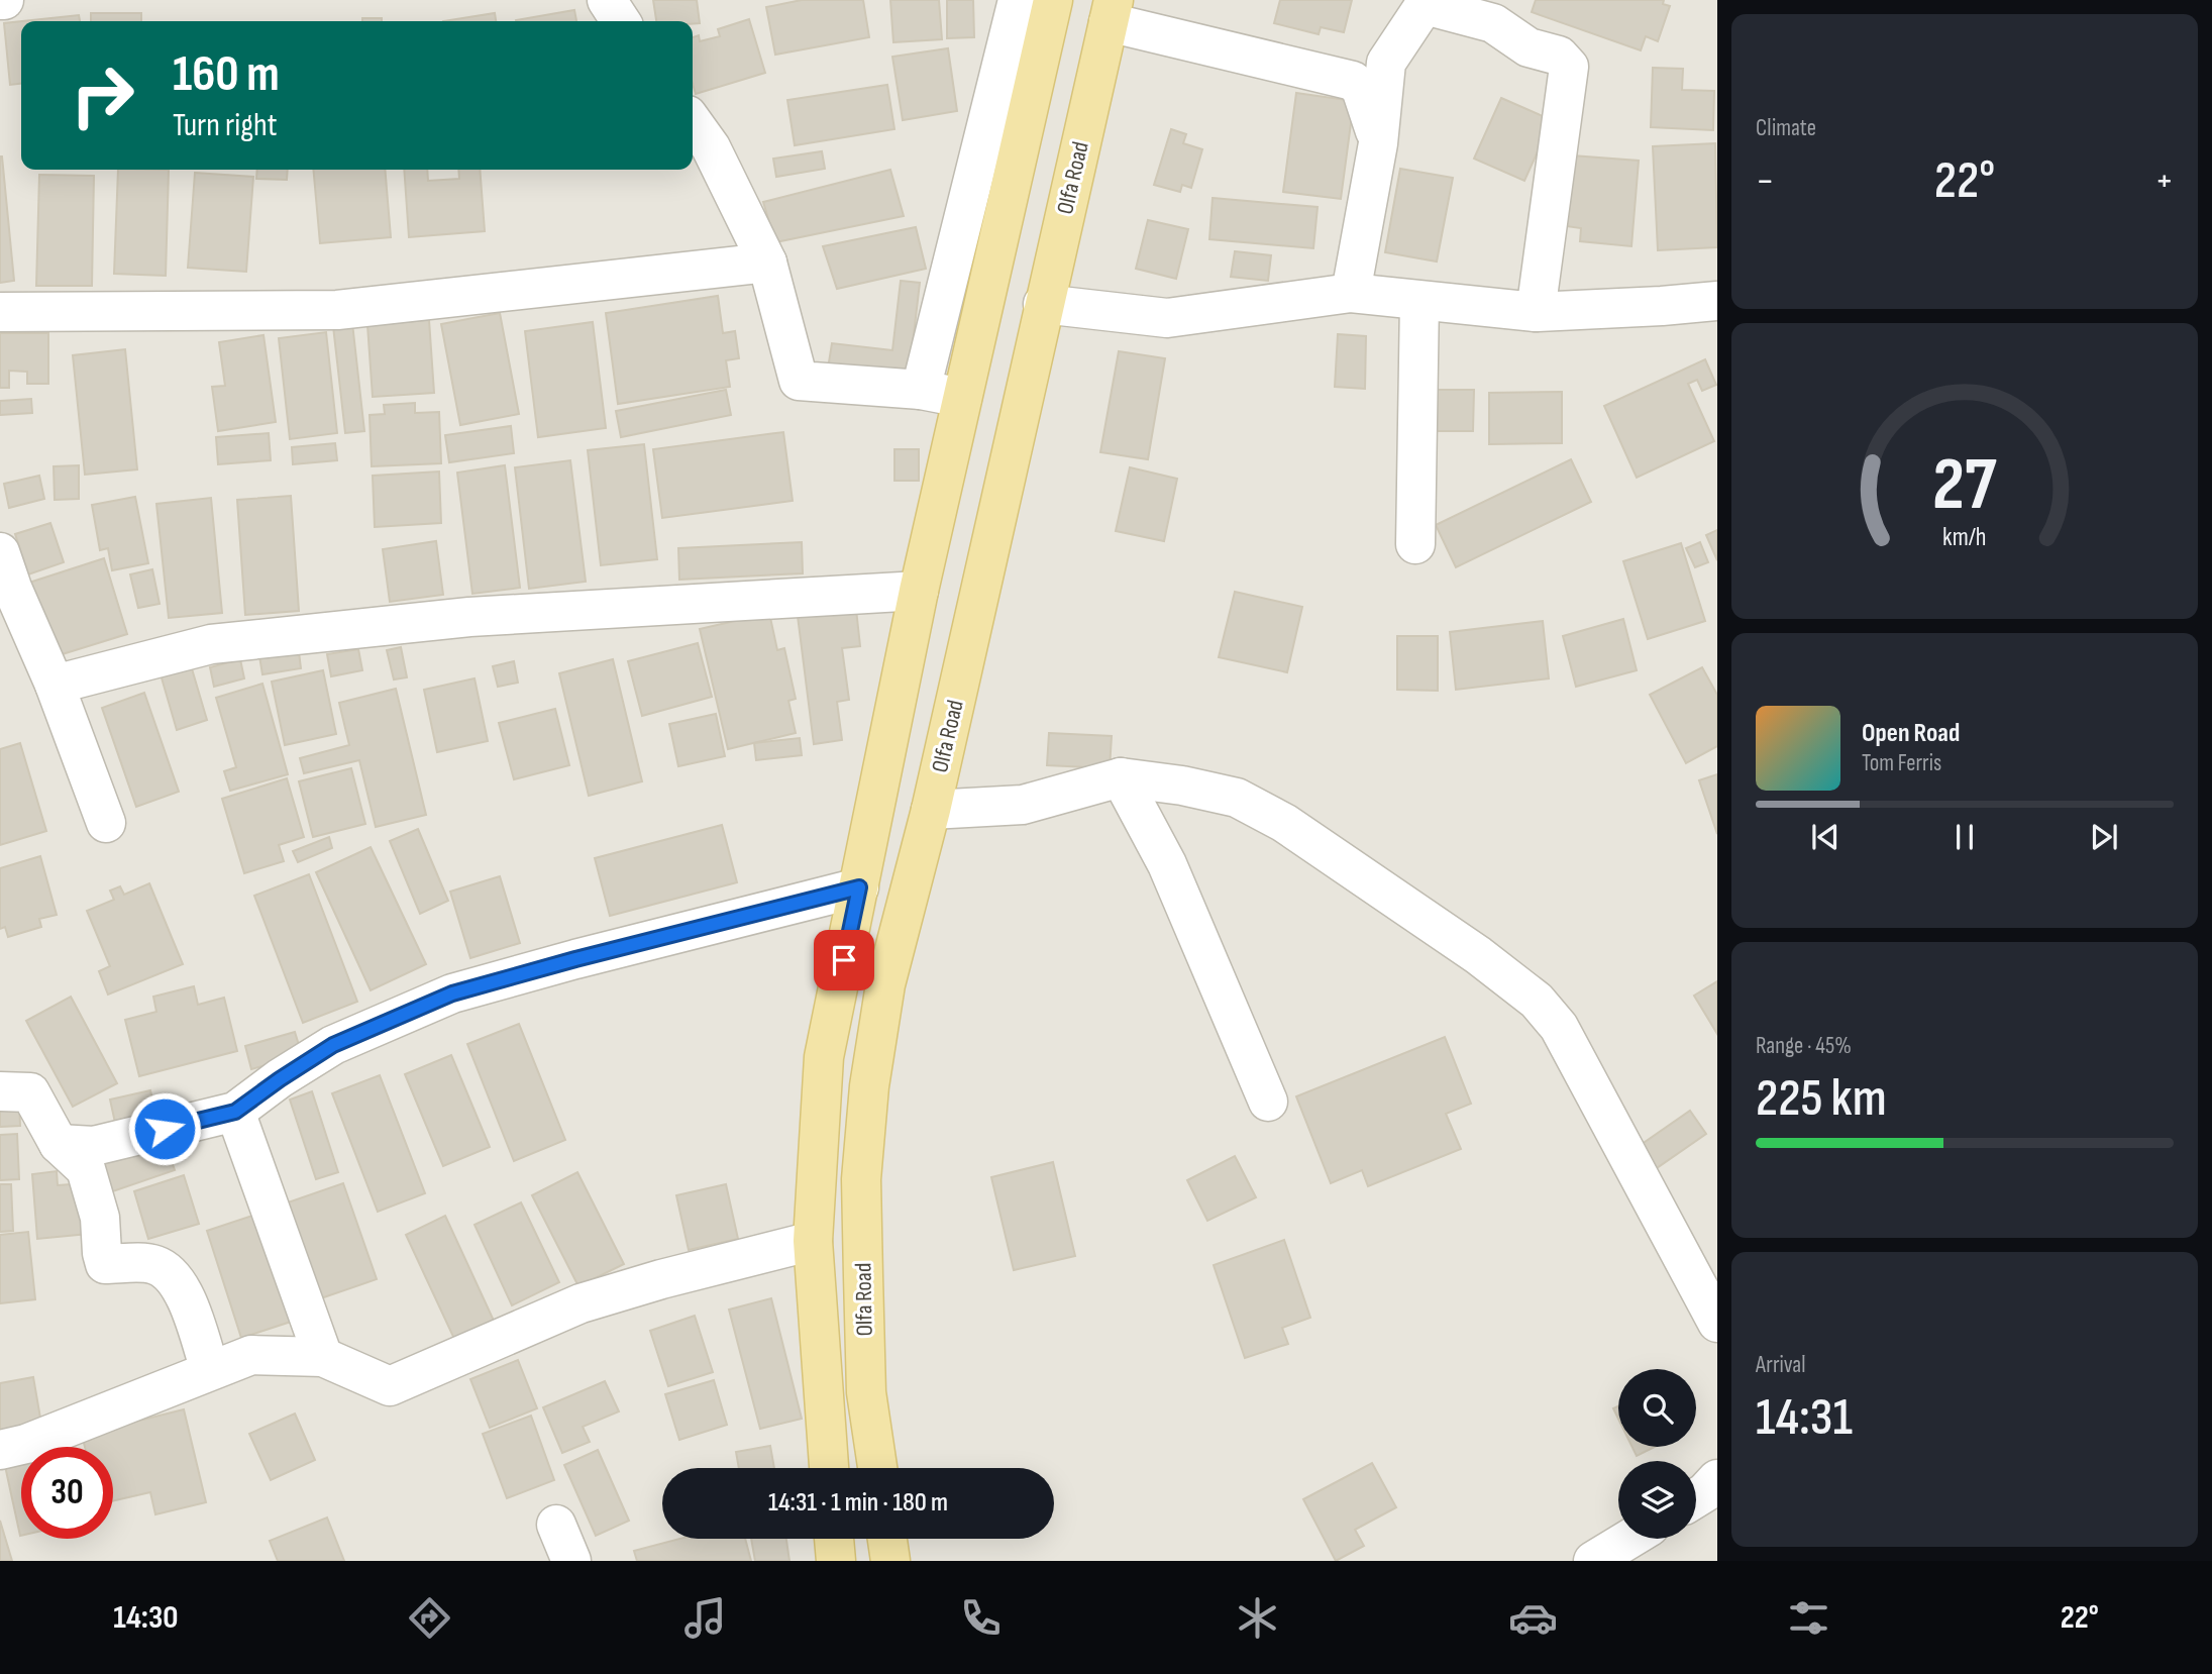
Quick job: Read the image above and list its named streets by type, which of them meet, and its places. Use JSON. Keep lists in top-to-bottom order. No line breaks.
{"streets":{"main road":["Olfa Road"]},"page":{"tile":["Climate",["Range · 45%","225 km"],["Arrival","14:31"]],"turn":["160 m","Turn right"],"heat":["−","22°","+"],"song":["Open Road","Tom Ferris"],"limit":"30","trip":"14:31 · 1 min · 180 m","tabs":["14:30","22°"],"gauge":["27","km/h"]}}
